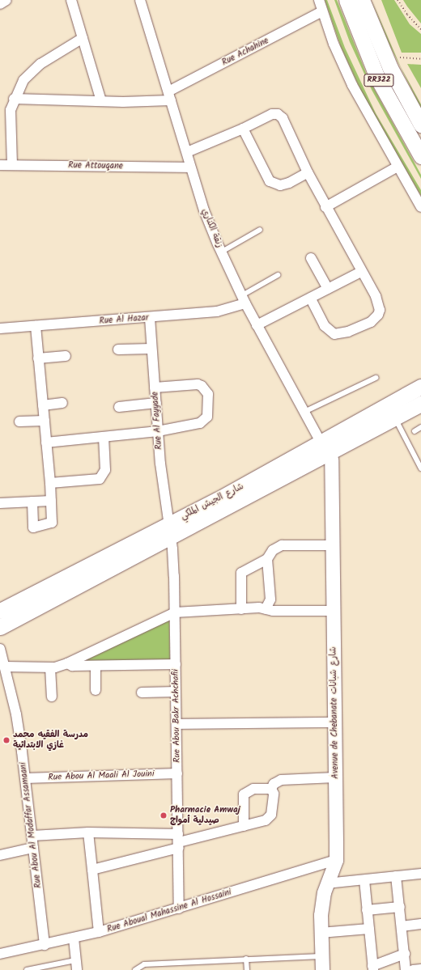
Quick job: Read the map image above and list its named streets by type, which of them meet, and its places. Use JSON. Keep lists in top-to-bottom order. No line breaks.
{"streets":{"main road":["RR322","شارع الجيش الملكي"],"street":["Rue Achahine","Rue Attouqane","زنقة الكناري","Rue Al Hazar","Rue Al Fayyade","Avenue de Chebanate شارع شبانات","Rue Abou Bakr Achchafii","Rue Abou Al Maali Al Jouini","Rue Abou Al Modaffar Assamaani","Rue Aboual Mahassine Al Hossaini"]},"crossings":[["Rue Achahine","زنقة الكناري"],["Rue Attouqane","زنقة الكناري"],["زنقة الكناري","Rue Al Hazar"],["زنقة الكناري","شارع الجيش الملكي"],["زنقة الكناري","Avenue de Chebanate شارع شبانات"],["Rue Al Hazar","Rue Al Fayyade"],["Rue Al Fayyade","شارع الجيش الملكي"],["Rue Al Fayyade","Rue Abou Bakr Achchafii"],["شارع الجيش الملكي","Avenue de Chebanate شارع شبانات"],["شارع الجيش الملكي","Rue Abou Bakr Achchafii"],["Avenue de Chebanate شارع شبانات","Rue Aboual Mahassine Al Hossaini"],["Rue Abou Bakr Achchafii","Rue Abou Al Maali Al Jouini"],["Rue Abou Bakr Achchafii","Rue Aboual Mahassine Al Hossaini"],["Rue Abou Al Maali Al Jouini","Rue Abou Al Modaffar Assamaani"],["Rue Abou Al Modaffar Assamaani","Rue Aboual Mahassine Al Hossaini"]],"places":["مدرسة الفقيه محمد غازي الابتدائية","Pharmacie Amwaj صيدلية أمواج"]}
